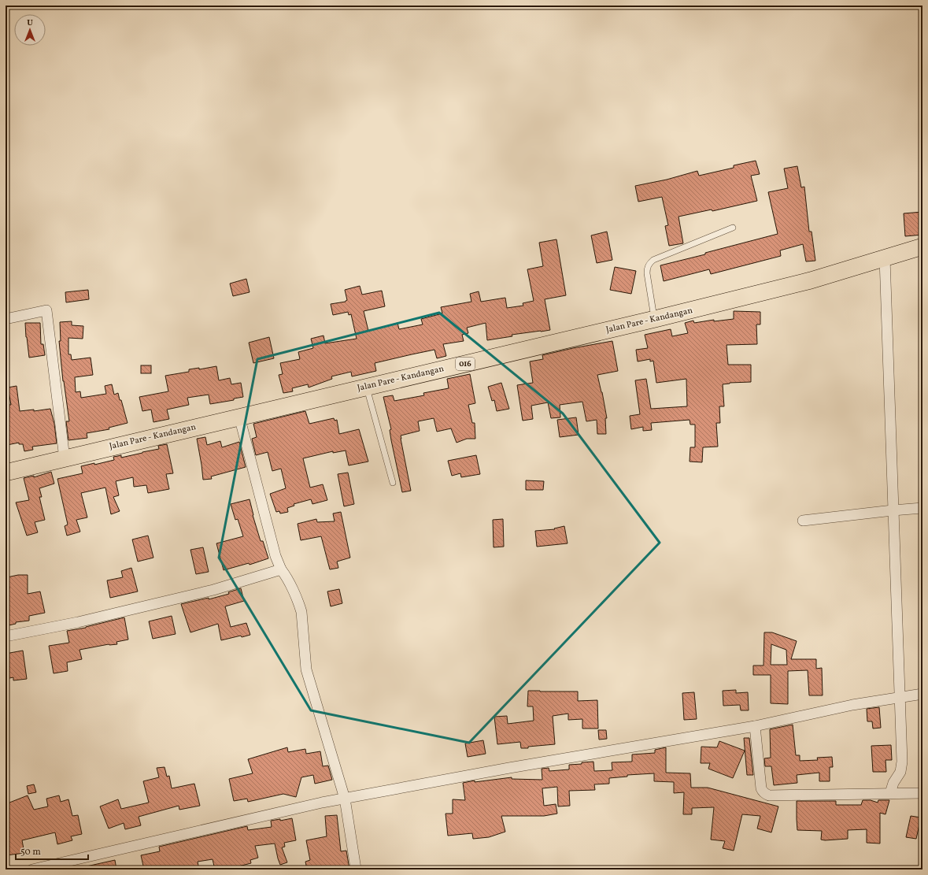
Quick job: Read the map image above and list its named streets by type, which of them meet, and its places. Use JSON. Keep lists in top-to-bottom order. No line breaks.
{"streets":{"main road":["Jalan Pare - Kandangan","016"]},"scale_bar":"50 m","north":"top"}
